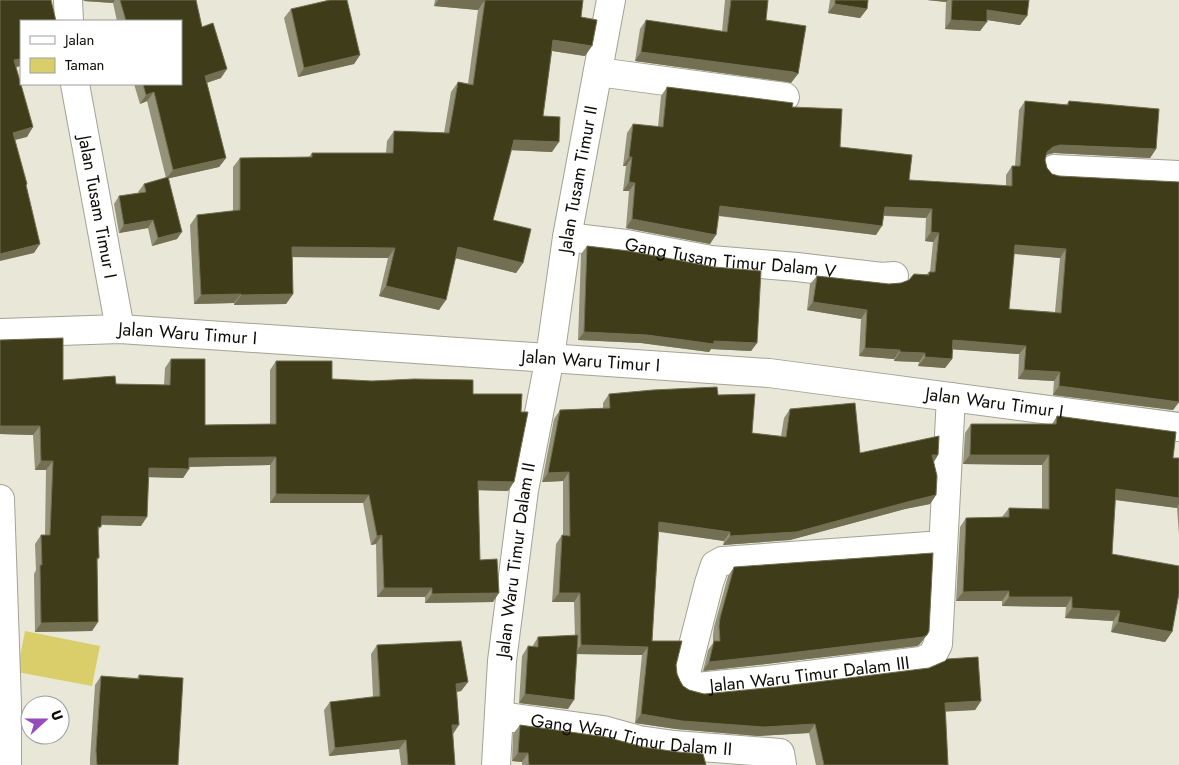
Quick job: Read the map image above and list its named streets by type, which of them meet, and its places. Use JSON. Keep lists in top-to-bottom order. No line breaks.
{"streets":{"street":["Jalan Tusam Timur II","Jalan Tusam Timur I","Gang Tusam Timur Dalam V","Jalan Waru Timur I","Jalan Waru Timur Dalam II","Jalan Waru Timur Dalam III","Gang Waru Timur Dalam II"]},"crossings":[["Jalan Tusam Timur II","Gang Tusam Timur Dalam V"],["Jalan Tusam Timur II","Jalan Waru Timur I"],["Jalan Tusam Timur II","Jalan Waru Timur Dalam II"],["Jalan Tusam Timur I","Jalan Waru Timur I"],["Jalan Waru Timur I","Jalan Waru Timur Dalam II"],["Jalan Waru Timur I","Jalan Waru Timur Dalam III"],["Jalan Waru Timur Dalam II","Gang Waru Timur Dalam II"]],"legend":["Jalan","Taman"],"north":"right"}
